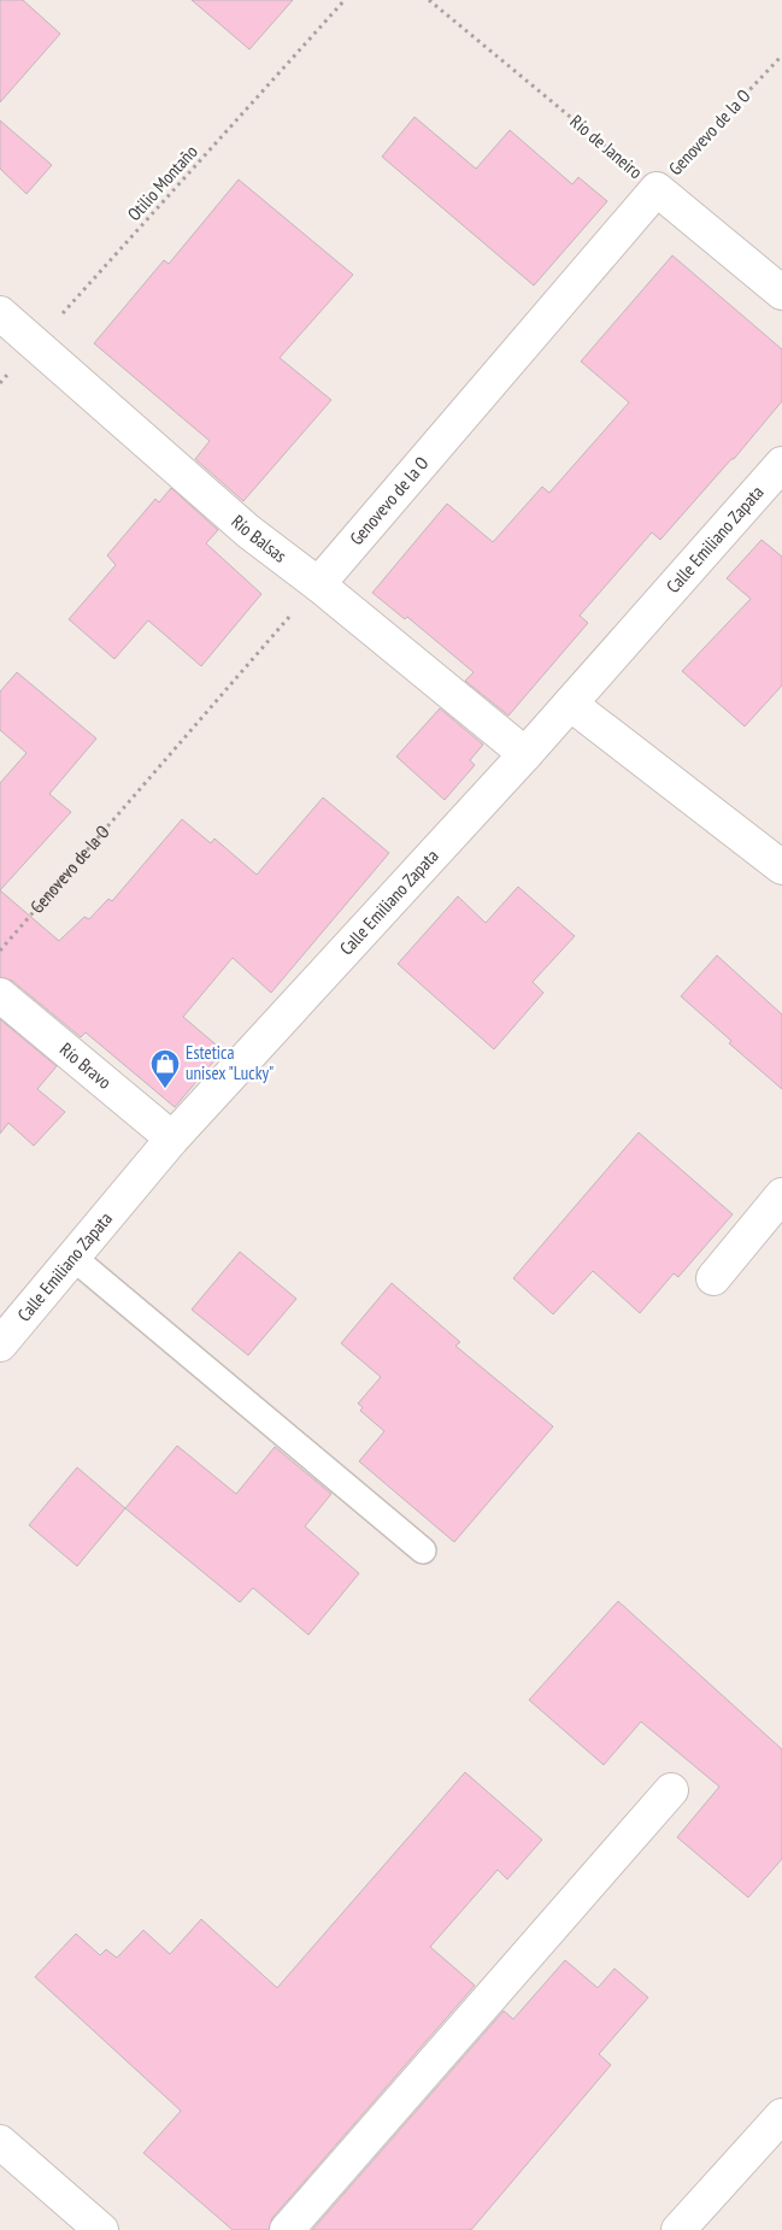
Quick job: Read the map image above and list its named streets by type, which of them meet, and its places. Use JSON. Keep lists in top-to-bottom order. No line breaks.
{"streets":{"street":["Genovevo de la O","Río de Janeiro","Río Balsas","Calle Emiliano Zapata","Río Bravo"],"path":["Otilio Montaño"]},"crossings":[["Genovevo de la O","Río de Janeiro"],["Genovevo de la O","Río Balsas"],["Otilio Montaño","Río Balsas"],["Río Balsas","Calle Emiliano Zapata"],["Calle Emiliano Zapata","Río Bravo"]],"places":{"shop":["Estetica unisex \"Lucky\""]}}
